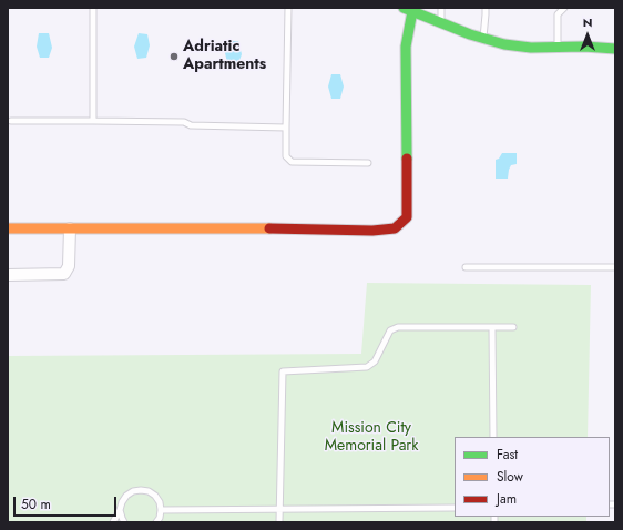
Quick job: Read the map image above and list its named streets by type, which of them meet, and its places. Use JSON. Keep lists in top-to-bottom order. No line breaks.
{"parks":["Mission City Memorial Park"],"places":["Adriatic Apartments"],"legend":["Fast","Slow","Jam"],"scale_bar":"50 m","north":"top"}
